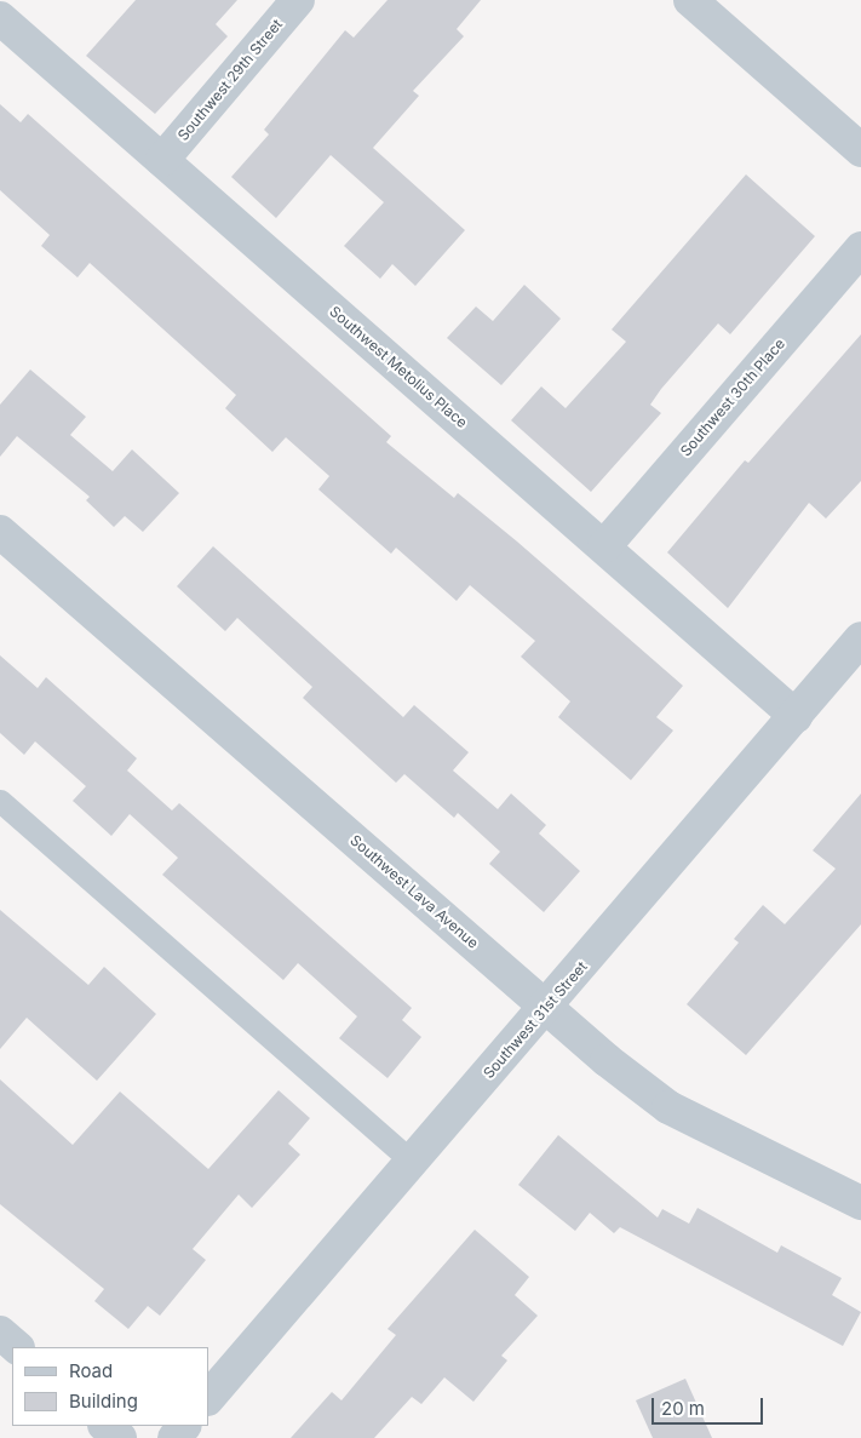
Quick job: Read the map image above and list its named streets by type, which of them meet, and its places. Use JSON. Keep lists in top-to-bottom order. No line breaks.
{"streets":{"street":["Southwest 29th Street","Southwest Metolius Place","Southwest 30th Place","Southwest Lava Avenue","Southwest 31st Street"]},"crossings":[["Southwest 29th Street","Southwest Metolius Place"],["Southwest Metolius Place","Southwest 30th Place"],["Southwest Metolius Place","Southwest 31st Street"],["Southwest Lava Avenue","Southwest 31st Street"]],"legend":["Road","Building"],"scale_bar":"20 m"}
